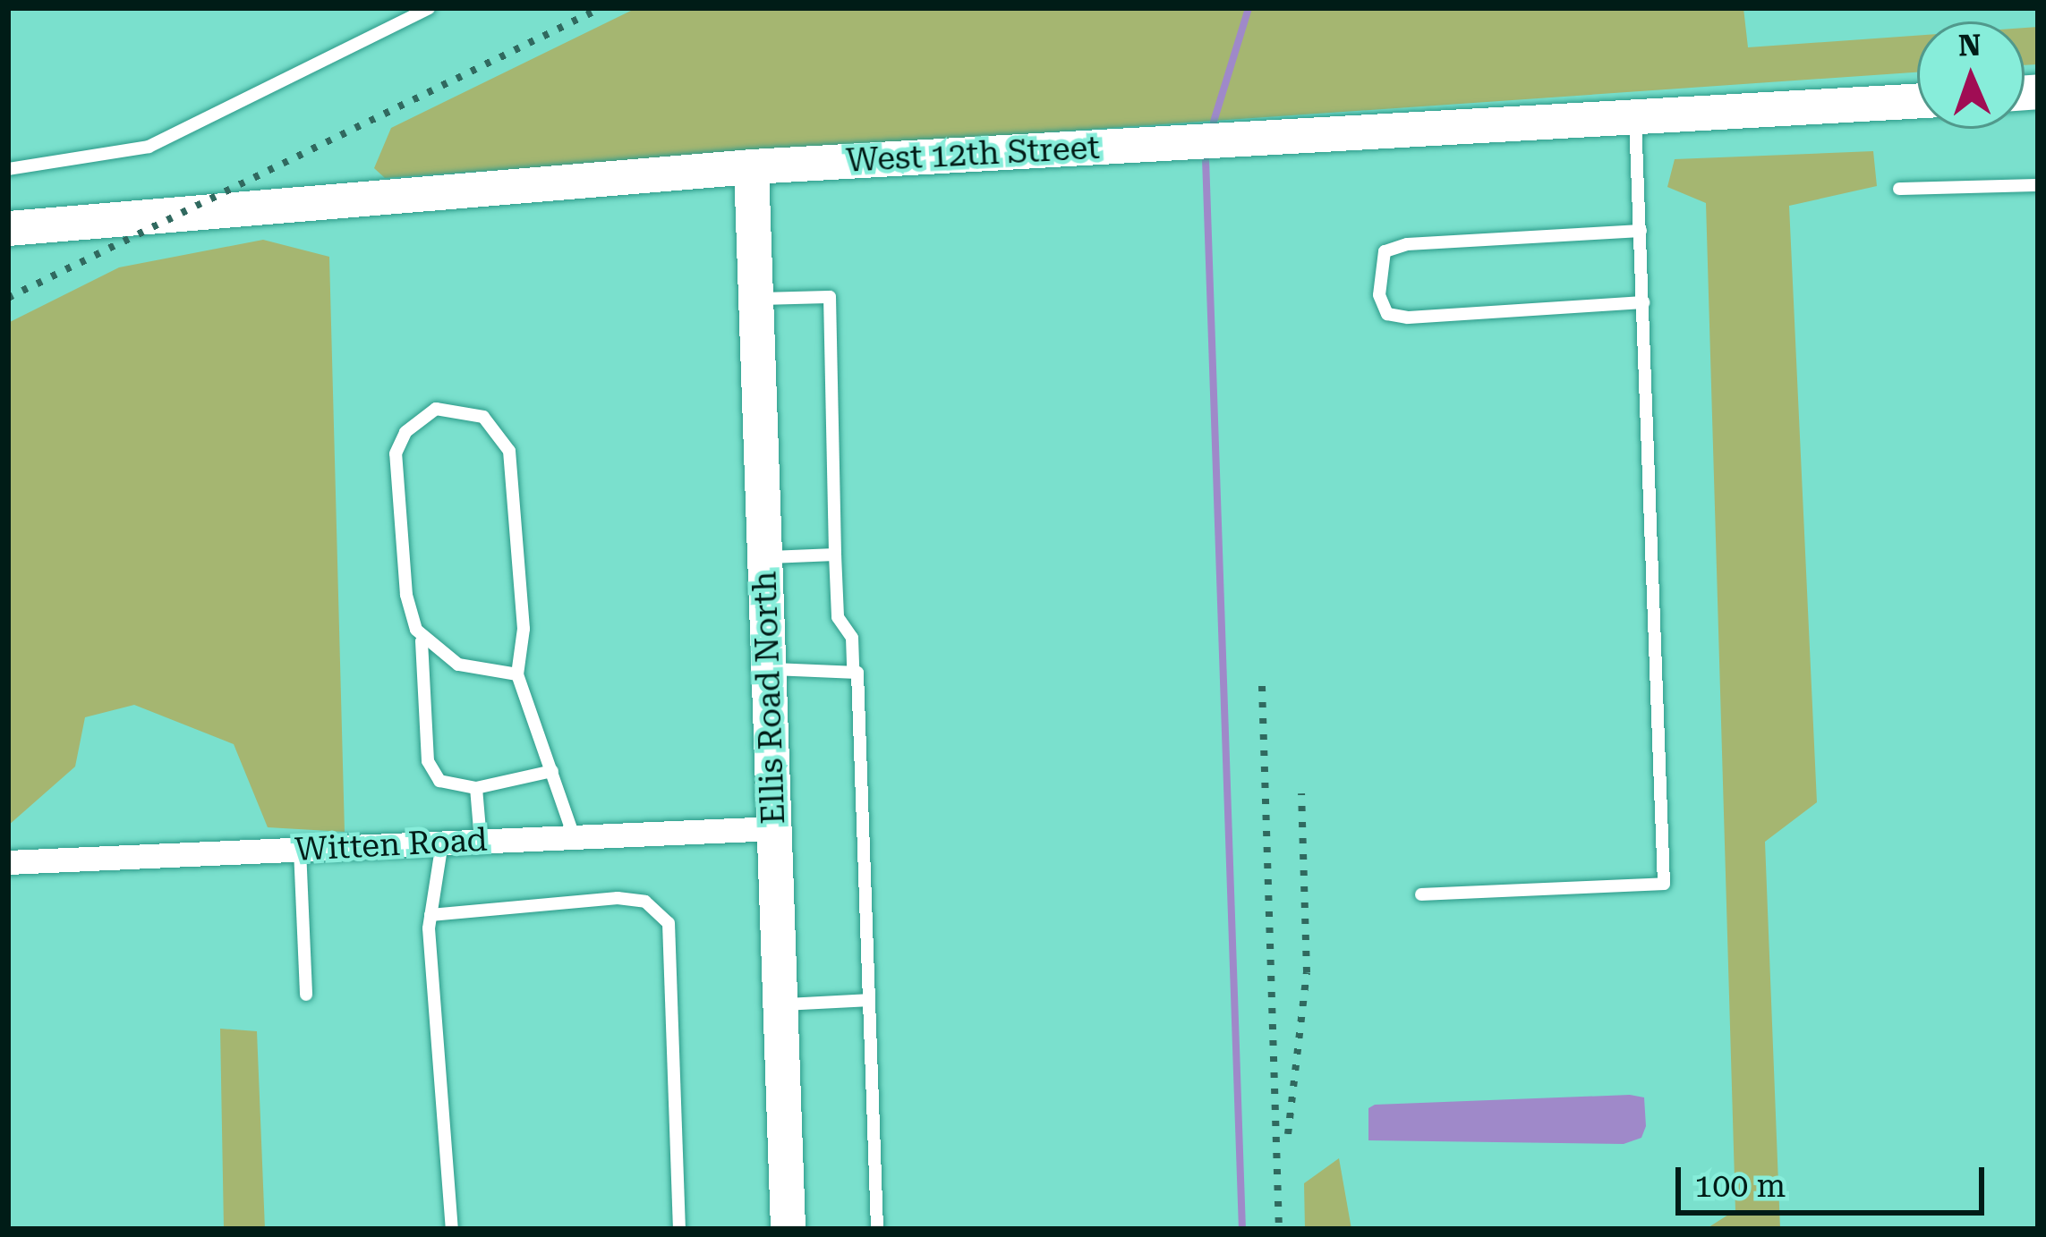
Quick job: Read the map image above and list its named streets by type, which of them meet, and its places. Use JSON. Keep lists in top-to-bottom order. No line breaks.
{"streets":{"street":["West 12th Street","Ellis Road North","Witten Road"]},"crossings":[["West 12th Street","Ellis Road North"],["Ellis Road North","Witten Road"]],"scale_bar":"100 m","north":"top"}
